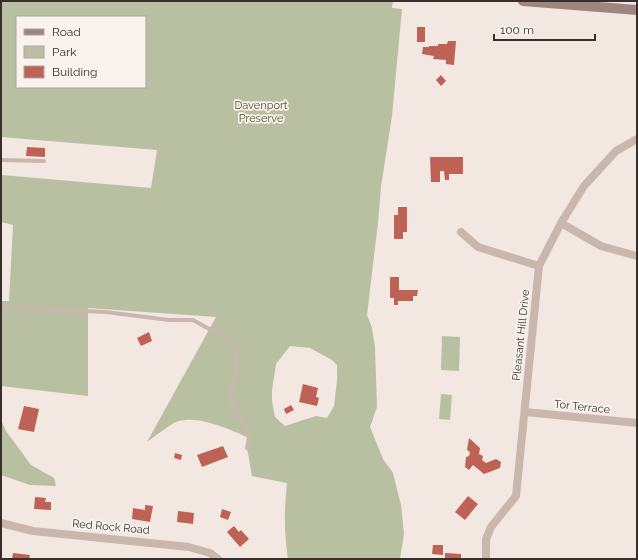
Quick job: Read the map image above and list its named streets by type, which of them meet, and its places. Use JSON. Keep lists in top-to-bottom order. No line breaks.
{"streets":{"street":["Pleasant Hill Drive","Tor Terrace","Red Rock Road"]},"crossings":[["Pleasant Hill Drive","Tor Terrace"]],"parks":["Davenport Preserve"],"legend":["Road","Park","Building"],"scale_bar":"100 m"}
